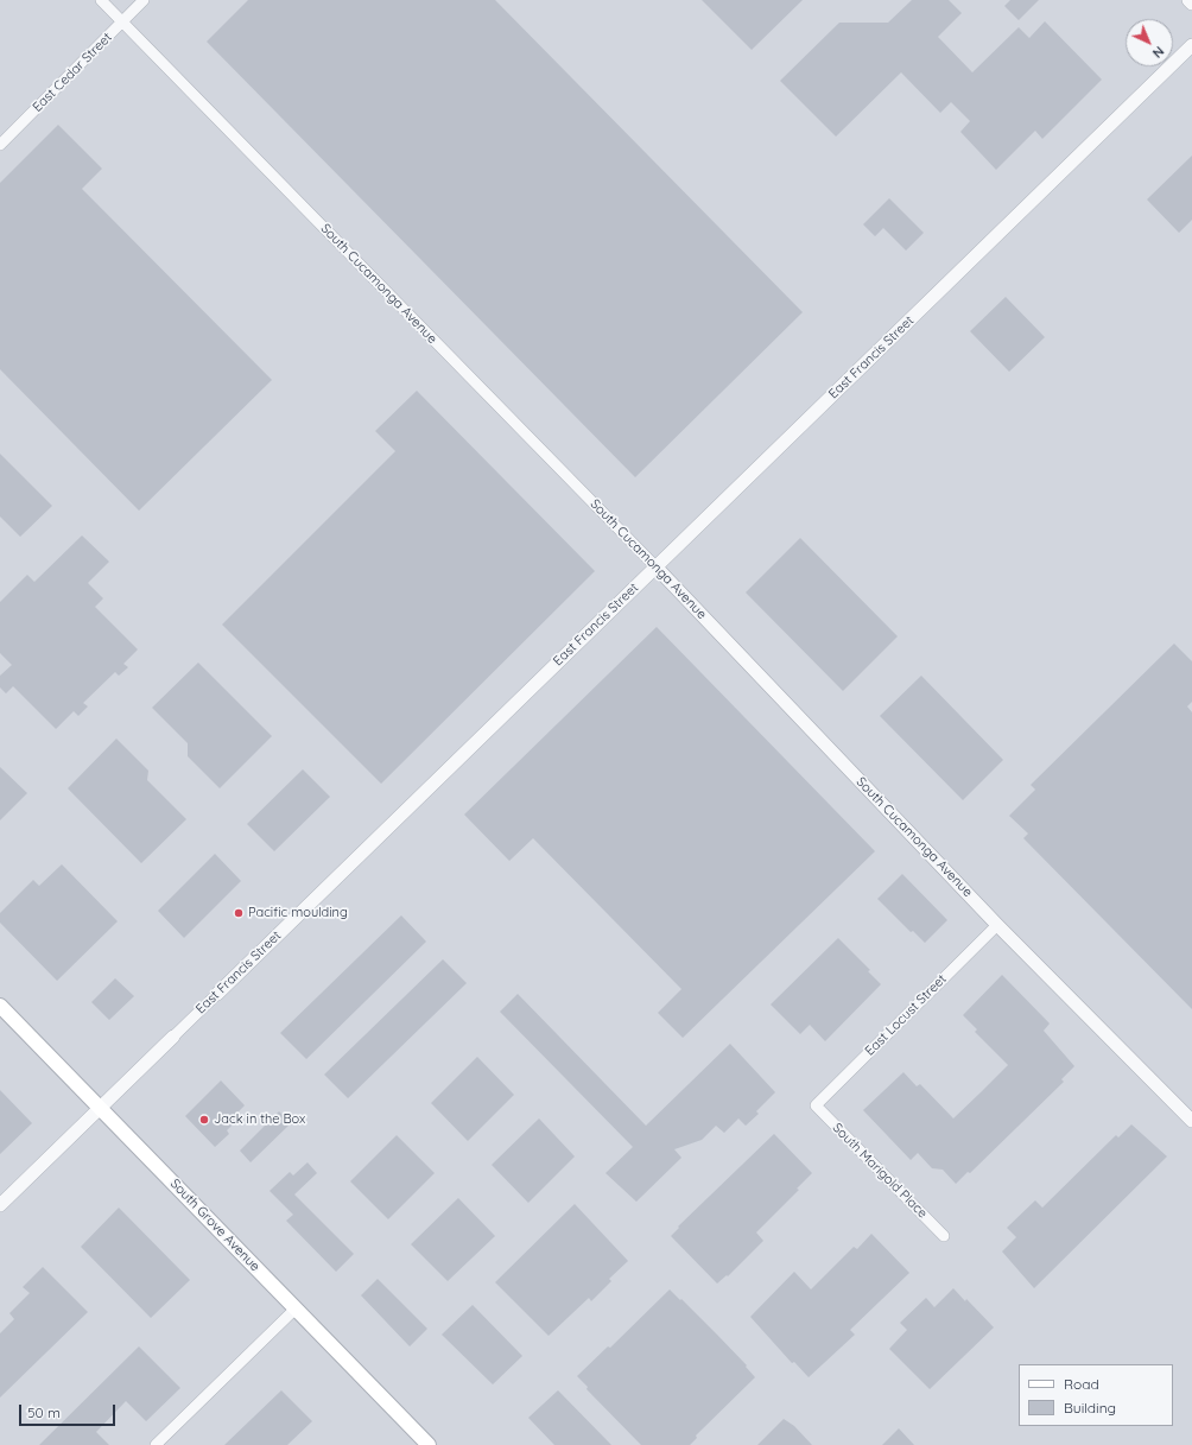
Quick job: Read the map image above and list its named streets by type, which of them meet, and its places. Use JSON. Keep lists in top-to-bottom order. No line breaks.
{"streets":{"main road":["South Grove Avenue"],"street":["East Cedar Street","South Cucamonga Avenue","East Francis Street","East Locust Street","South Marigold Place"]},"crossings":[["East Cedar Street","South Cucamonga Avenue"],["South Cucamonga Avenue","East Francis Street"],["South Cucamonga Avenue","East Locust Street"],["East Francis Street","South Grove Avenue"],["East Locust Street","South Marigold Place"]],"places":["Pacific moulding","Jack in the Box"],"legend":["Road","Building"],"scale_bar":"50 m","north":"bottom right"}
